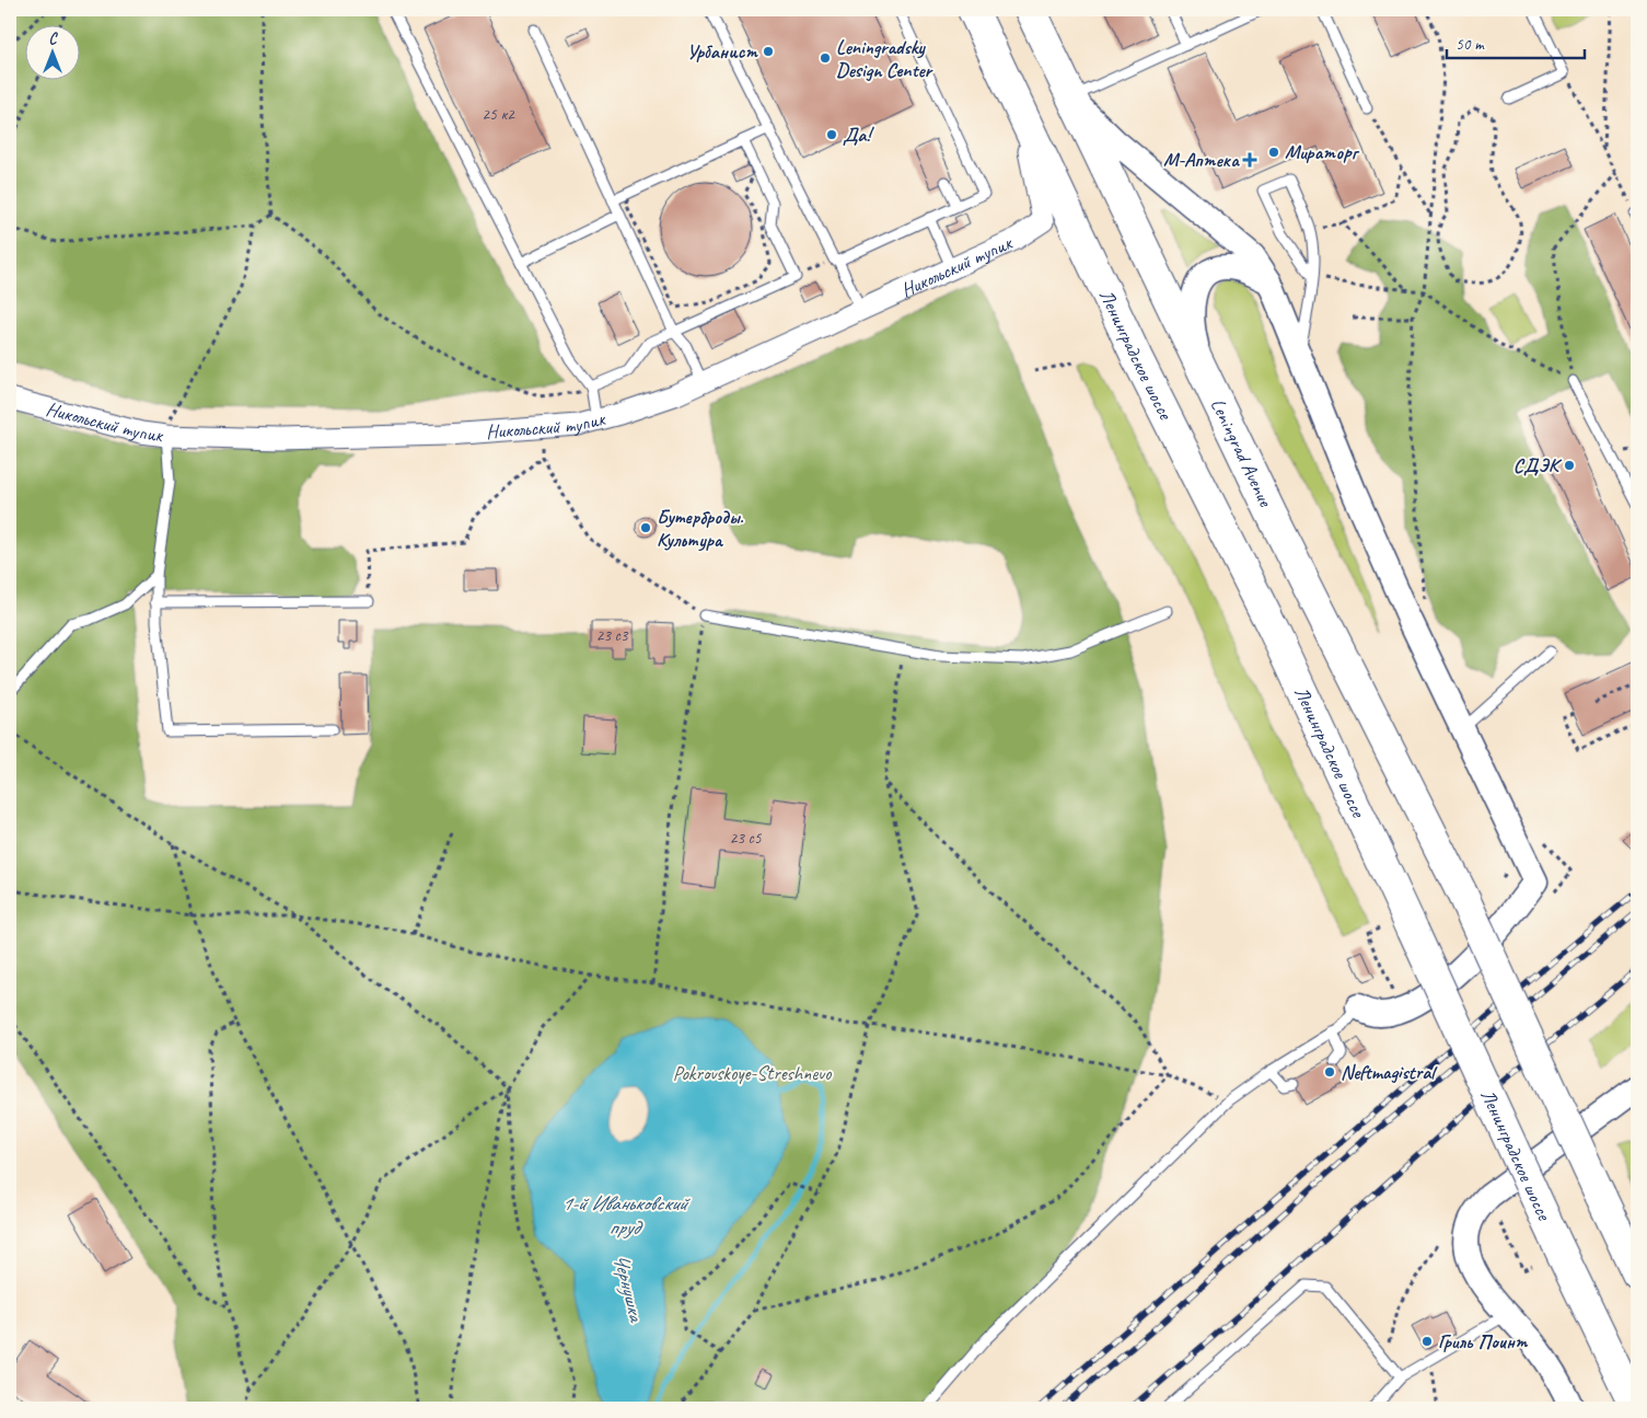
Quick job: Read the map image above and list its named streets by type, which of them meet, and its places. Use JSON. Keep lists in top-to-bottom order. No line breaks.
{"streets":{"main road":["Ленинградское шоссе","Leningrad Avenue"],"street":["Никольский тупик"]},"crossings":[["Никольский тупик","Ленинградское шоссе"]],"water":["1-й Иваньковский пруд","Чернушка"],"parks":["Pokrovskoye-Streshnevo"],"places":{"other":["Урбанист","Leningradsky Design Center","Да!","Мираторг","СДЭК","Бутерброды. Культура","Neftmagistral","Гриль Поинт"],"health":["М-Аптека"]},"house_numbers":["25 к2","23 с3","23 с5"],"scale_bar":"50 m","north":"top"}
